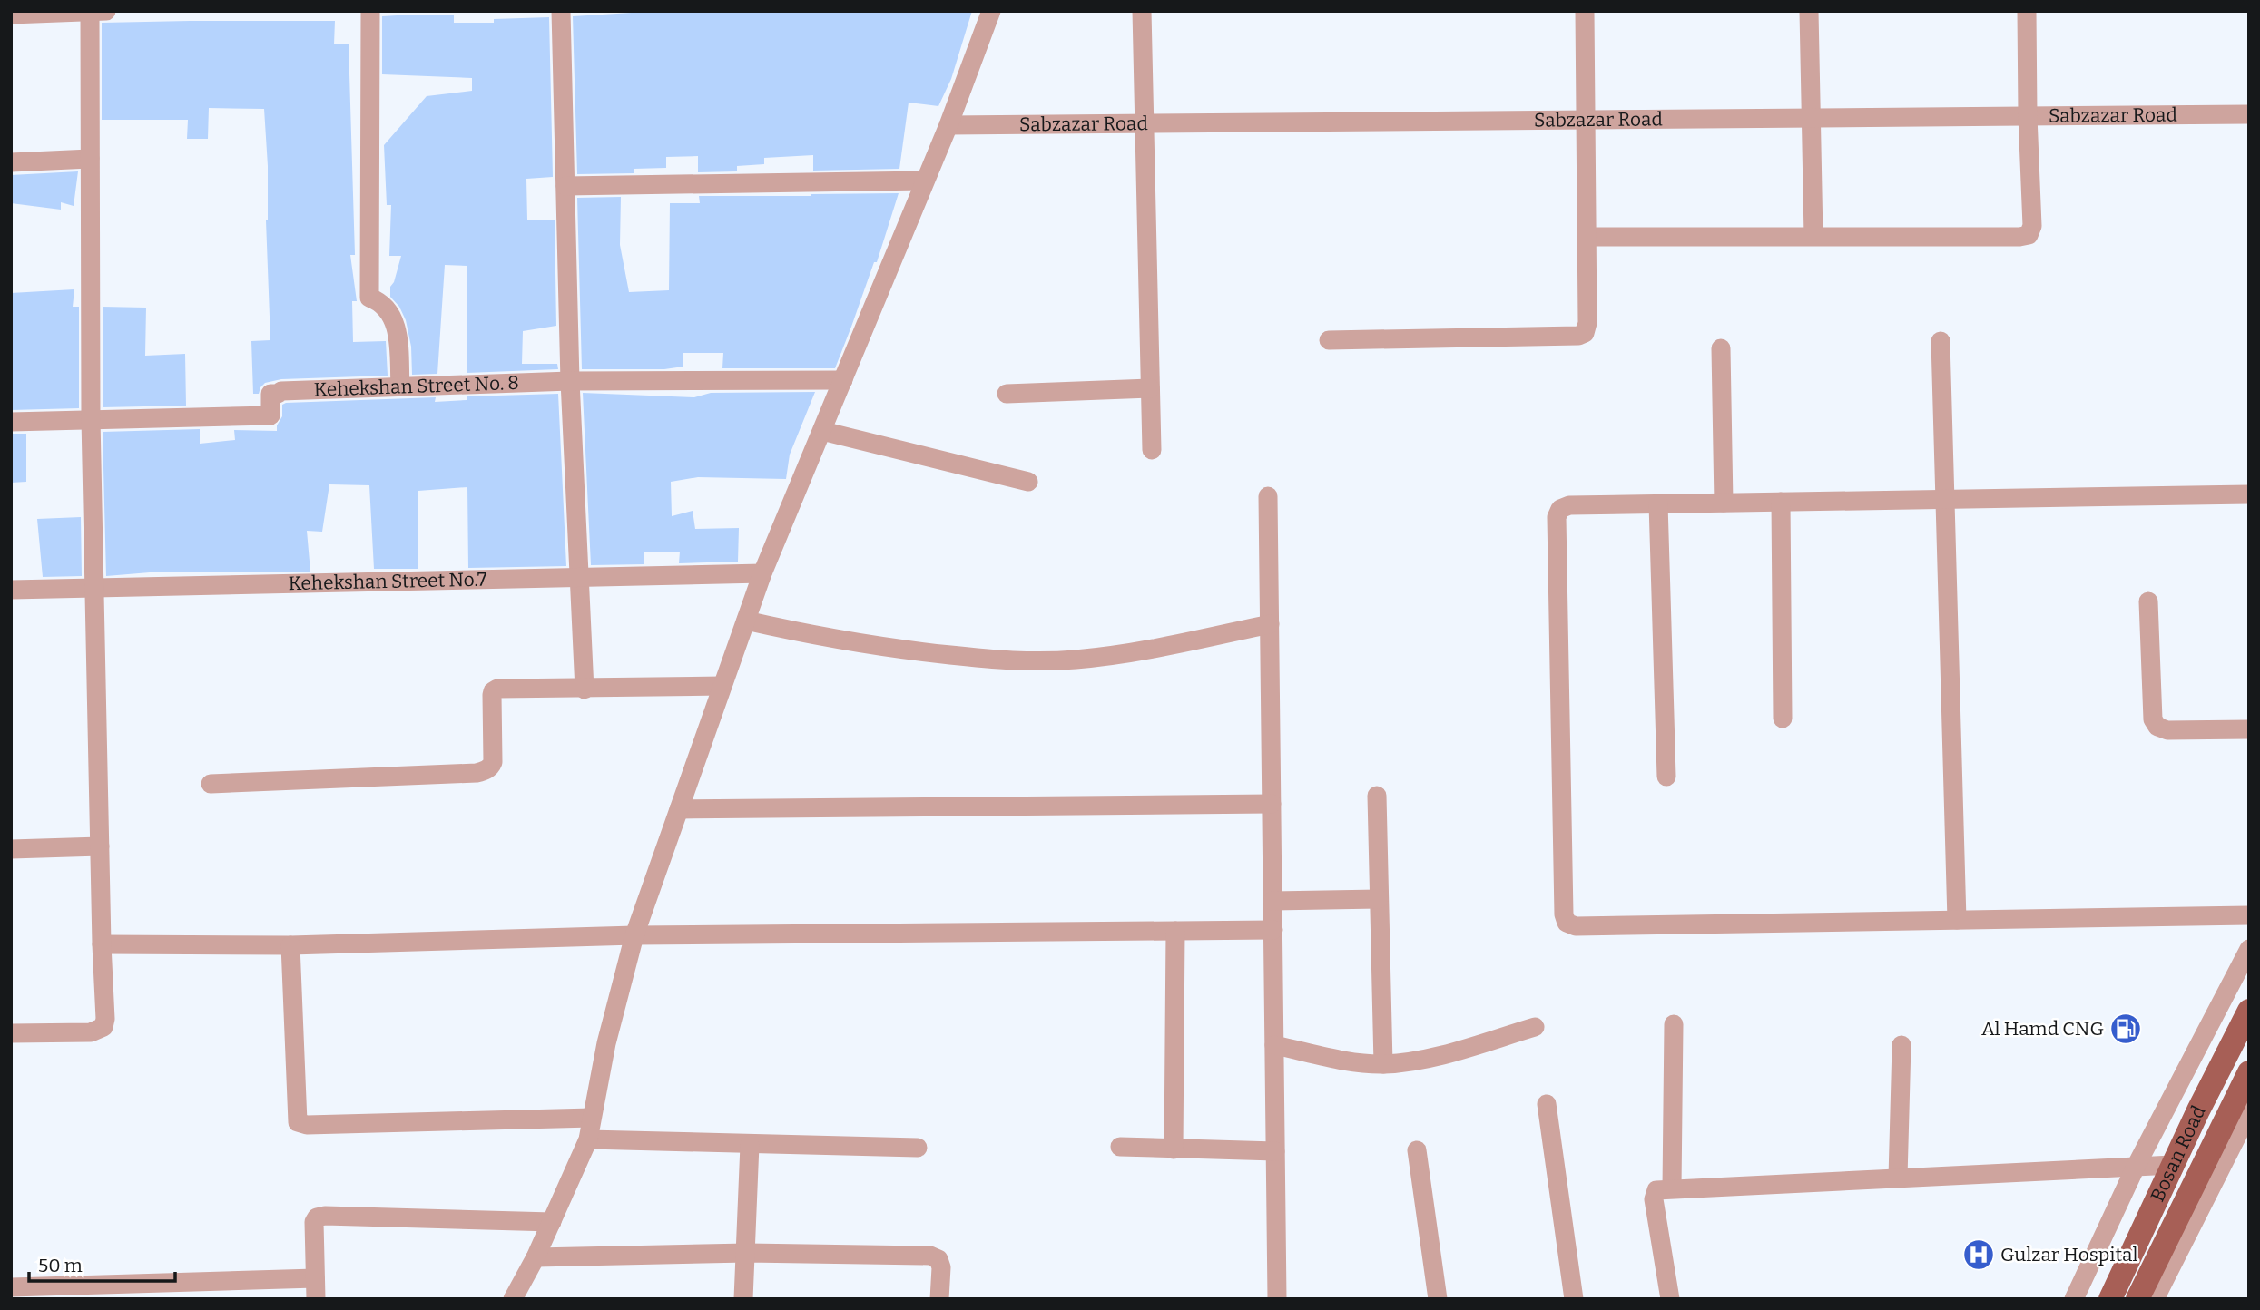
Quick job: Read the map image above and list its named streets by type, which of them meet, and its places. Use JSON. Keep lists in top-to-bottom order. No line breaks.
{"streets":{"main road":["Bosan Road"],"street":["Sabzazar Road","Kehekshan Street No. 8","Kehekshan Street No.7"]},"places":{"fuel station":["Al Hamd CNG"],"hospital":["Gulzar Hospital"]},"scale_bar":"50 m"}
